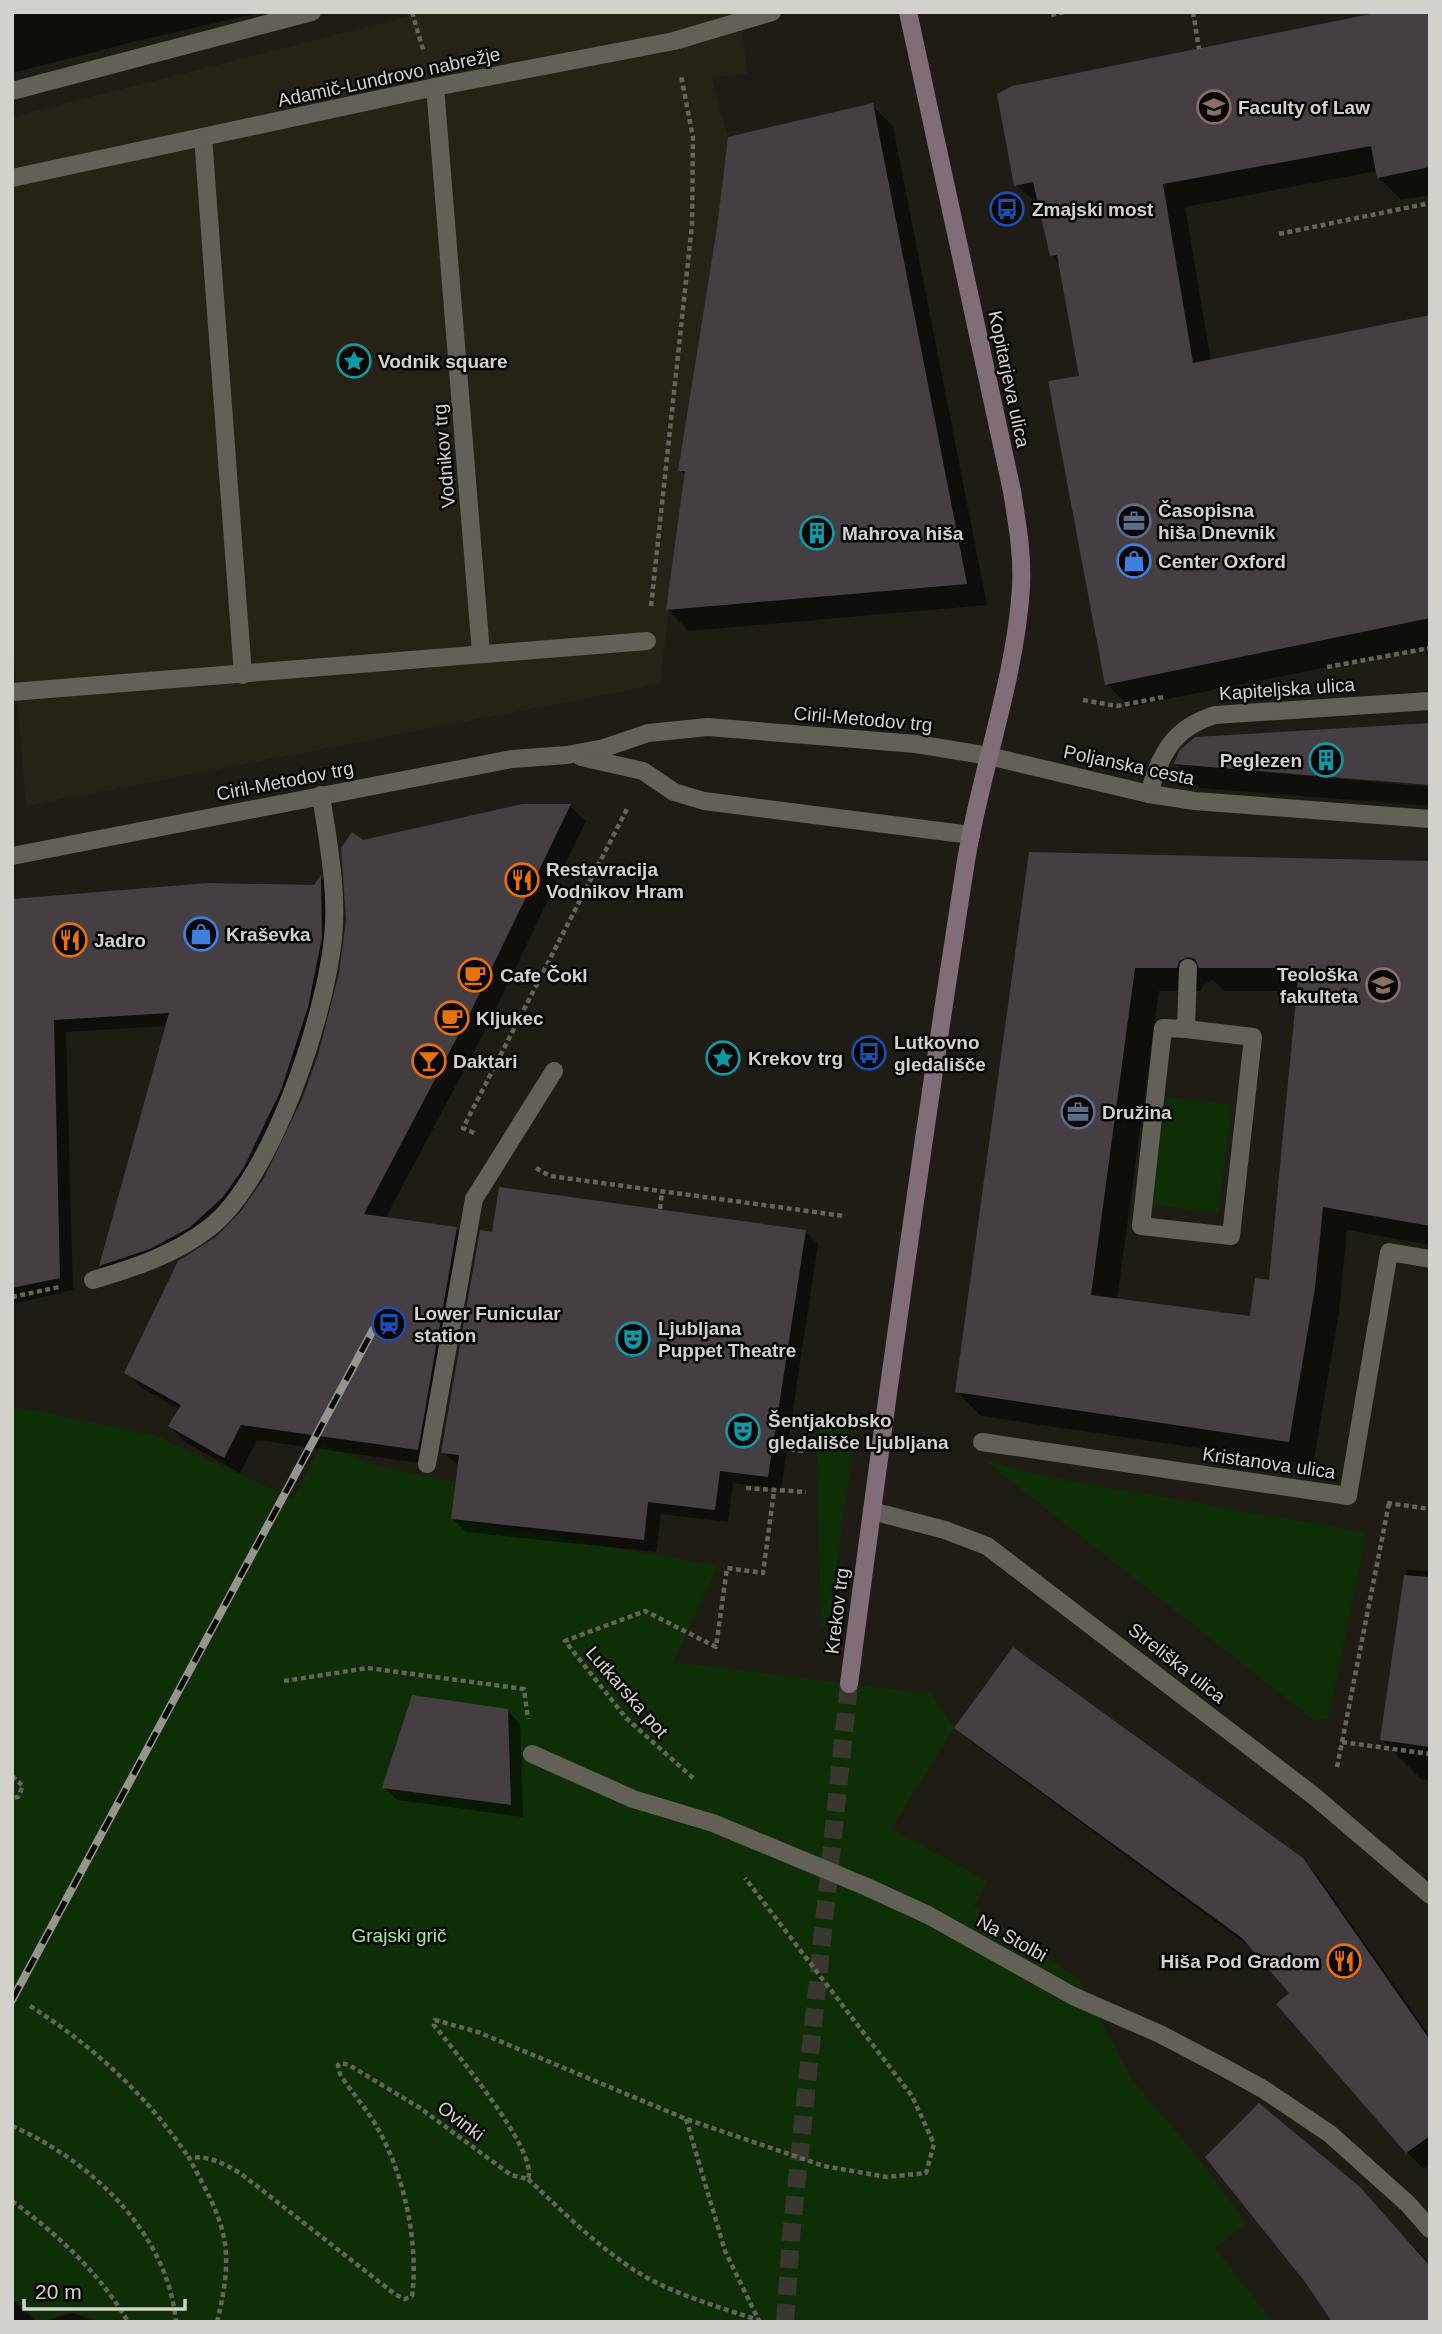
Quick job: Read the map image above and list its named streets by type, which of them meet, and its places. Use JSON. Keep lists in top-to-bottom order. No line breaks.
{"streets":{"main road":["Kopitarjeva ulica","Krekov trg"],"street":["Adamič-Lundrovo nabrežje","Vodnikov trg","Kapiteljska ulica","Ciril-Metodov trg","Poljanska cesta","Kristanova ulica","Streliška ulica","Na Stolbi"],"path":["Lutkarska pot","Ovinki"]},"crossings":[["Adamič-Lundrovo nabrežje","Vodnikov trg"],["Kopitarjeva ulica","Ciril-Metodov trg"],["Kopitarjeva ulica","Poljanska cesta"],["Kopitarjeva ulica","Krekov trg"],["Kapiteljska ulica","Poljanska cesta"],["Ciril-Metodov trg","Poljanska cesta"],["Ciril-Metodov trg","Krekov trg"],["Poljanska cesta","Krekov trg"],["Krekov trg","Streliška ulica"]],"parks":["Grajski grič"],"places":{"school or university":["Faculty of Law","Teološka fakulteta"],"bus stop":["Zmajski most","Lutkovno gledališče"],"place":["Vodnik square","Krekov trg"],"office":["Časopisna hiša Dnevnik","Družina"],"building":["Mahrova hiša","Peglezen"],"shop":["Center Oxford","Kraševka"],"restaurant":["Restavracija Vodnikov Hram","Jadro","Hiša Pod Gradom"],"cafe":["Cafe Čokl","Kljukec"],"bar":["Daktari"],"station":["Lower Funicular station"],"theatre":["Ljubljana Puppet Theatre","Šentjakobsko gledališče Ljubljana"]},"scale_bar":"20 m"}
